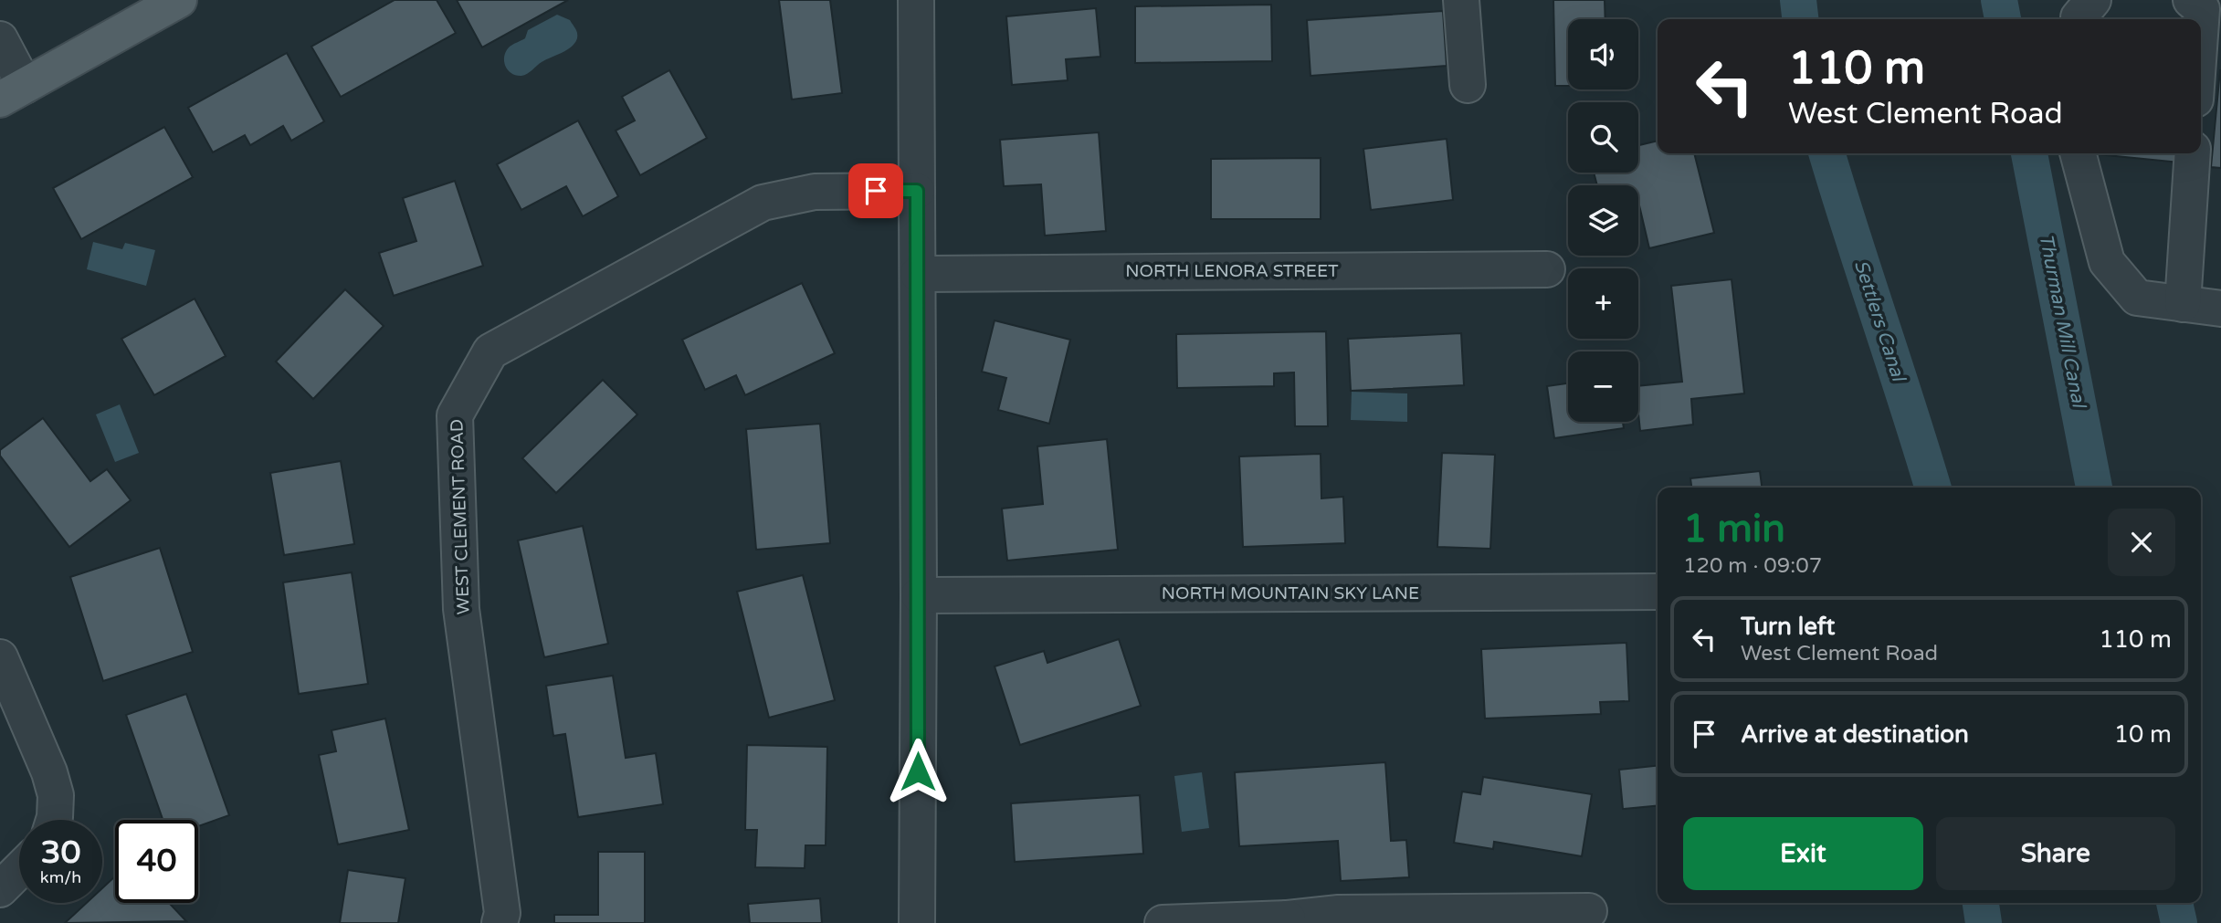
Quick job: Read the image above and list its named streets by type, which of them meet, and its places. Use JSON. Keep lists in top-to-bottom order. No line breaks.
{"streets":{"street":["NORTH LENORA STREET","WEST CLEMENT ROAD","NORTH MOUNTAIN SKY LANE"]},"water":["Settlers Canal","Thurman Mill Canal"],"page":{"map_buttons":["+","−"],"turn":["110 m","West Clement Road"],"heading":["1 min","120 m · 09:07"],"list":[{"name":"Turn left","note":"West Clement Road","value":"110 m"},{"name":"Arrive at destination","value":"10 m"}],"buttons":["Exit","Share"],"speed":"30 km/h","limit":"40"}}
